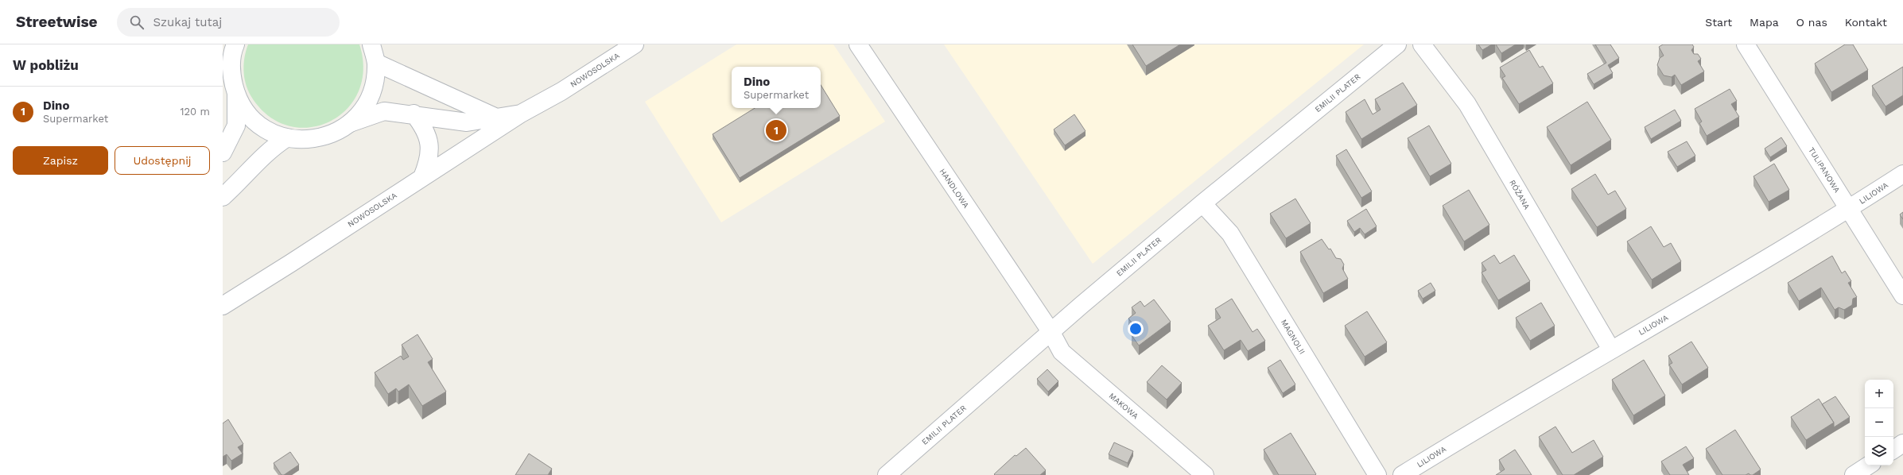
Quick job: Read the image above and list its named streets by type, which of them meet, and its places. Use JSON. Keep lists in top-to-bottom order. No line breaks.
{"streets":{"street":["NOWOSOLSKA","EMILII PLATER","TULIPANOWA","HANDLOWA","LILIOWA","RÓŻANA","MAGNOLII","MAKOWA"]},"crossings":[["EMILII PLATER","HANDLOWA"],["EMILII PLATER","MAGNOLII"],["EMILII PLATER","MAKOWA"],["TULIPANOWA","LILIOWA"],["HANDLOWA","MAKOWA"],["LILIOWA","RÓŻANA"]],"page":{"header":"Streetwise","search":"Szukaj tutaj","nav":["Start","Mapa","O nas","Kontakt"],"heading":"W pobliżu","popup":["Dino","Supermarket"],"list":[{"mark":"1","name":"Dino","note":"Supermarket","value":"120 m"}],"pins":"1","buttons":["Zapisz","Udostępnij"],"map_buttons":["+","−"]}}
